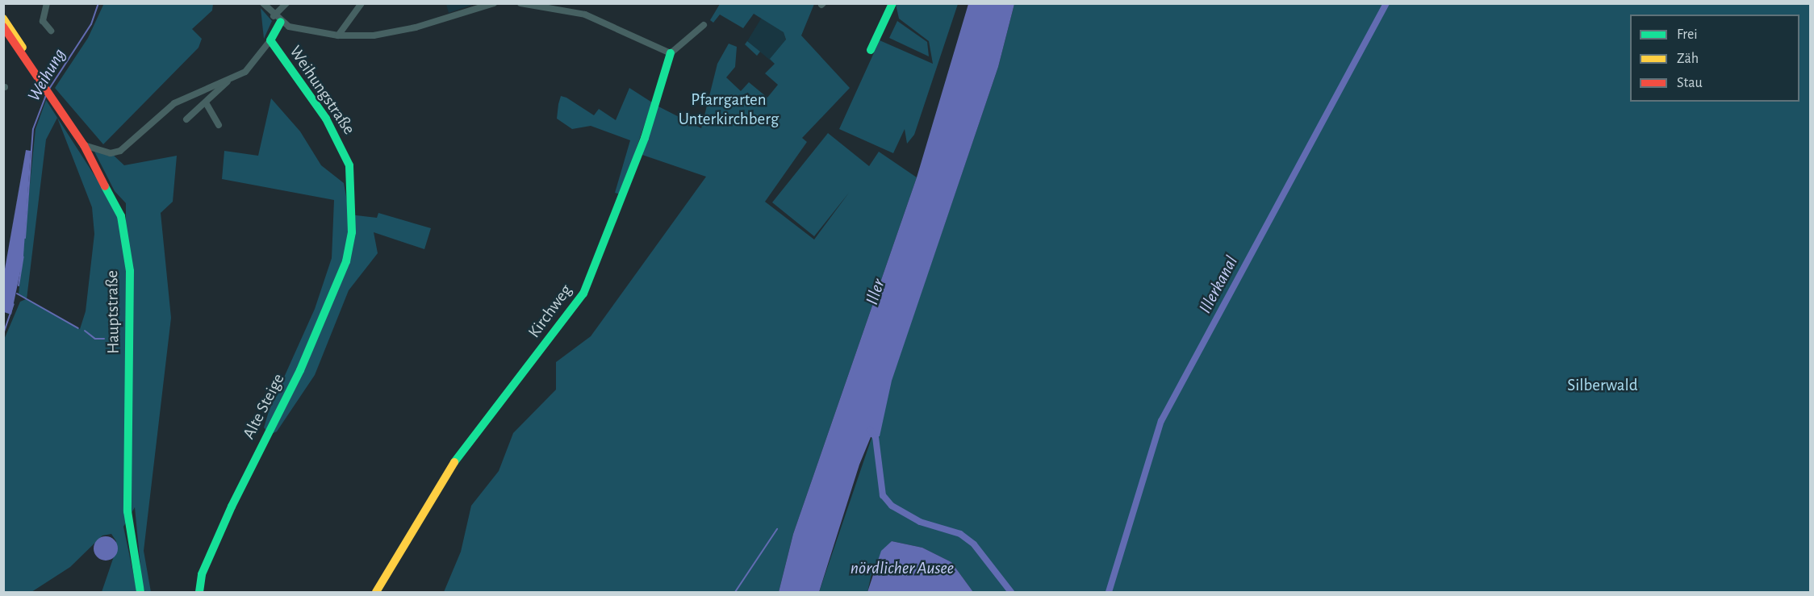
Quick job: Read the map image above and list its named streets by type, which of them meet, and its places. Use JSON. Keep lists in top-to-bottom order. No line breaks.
{"streets":{"street":["Weihungstraße","Kirchweg","Hauptstraße","Alte Steige"]},"crossings":[["Weihungstraße","Alte Steige"]],"water":["Weihung","Illerkanal","Iller","nördlicher Ausee"],"parks":["Pfarrgarten Unterkirchberg","Silberwald"],"legend":["Frei","Zäh","Stau"]}
